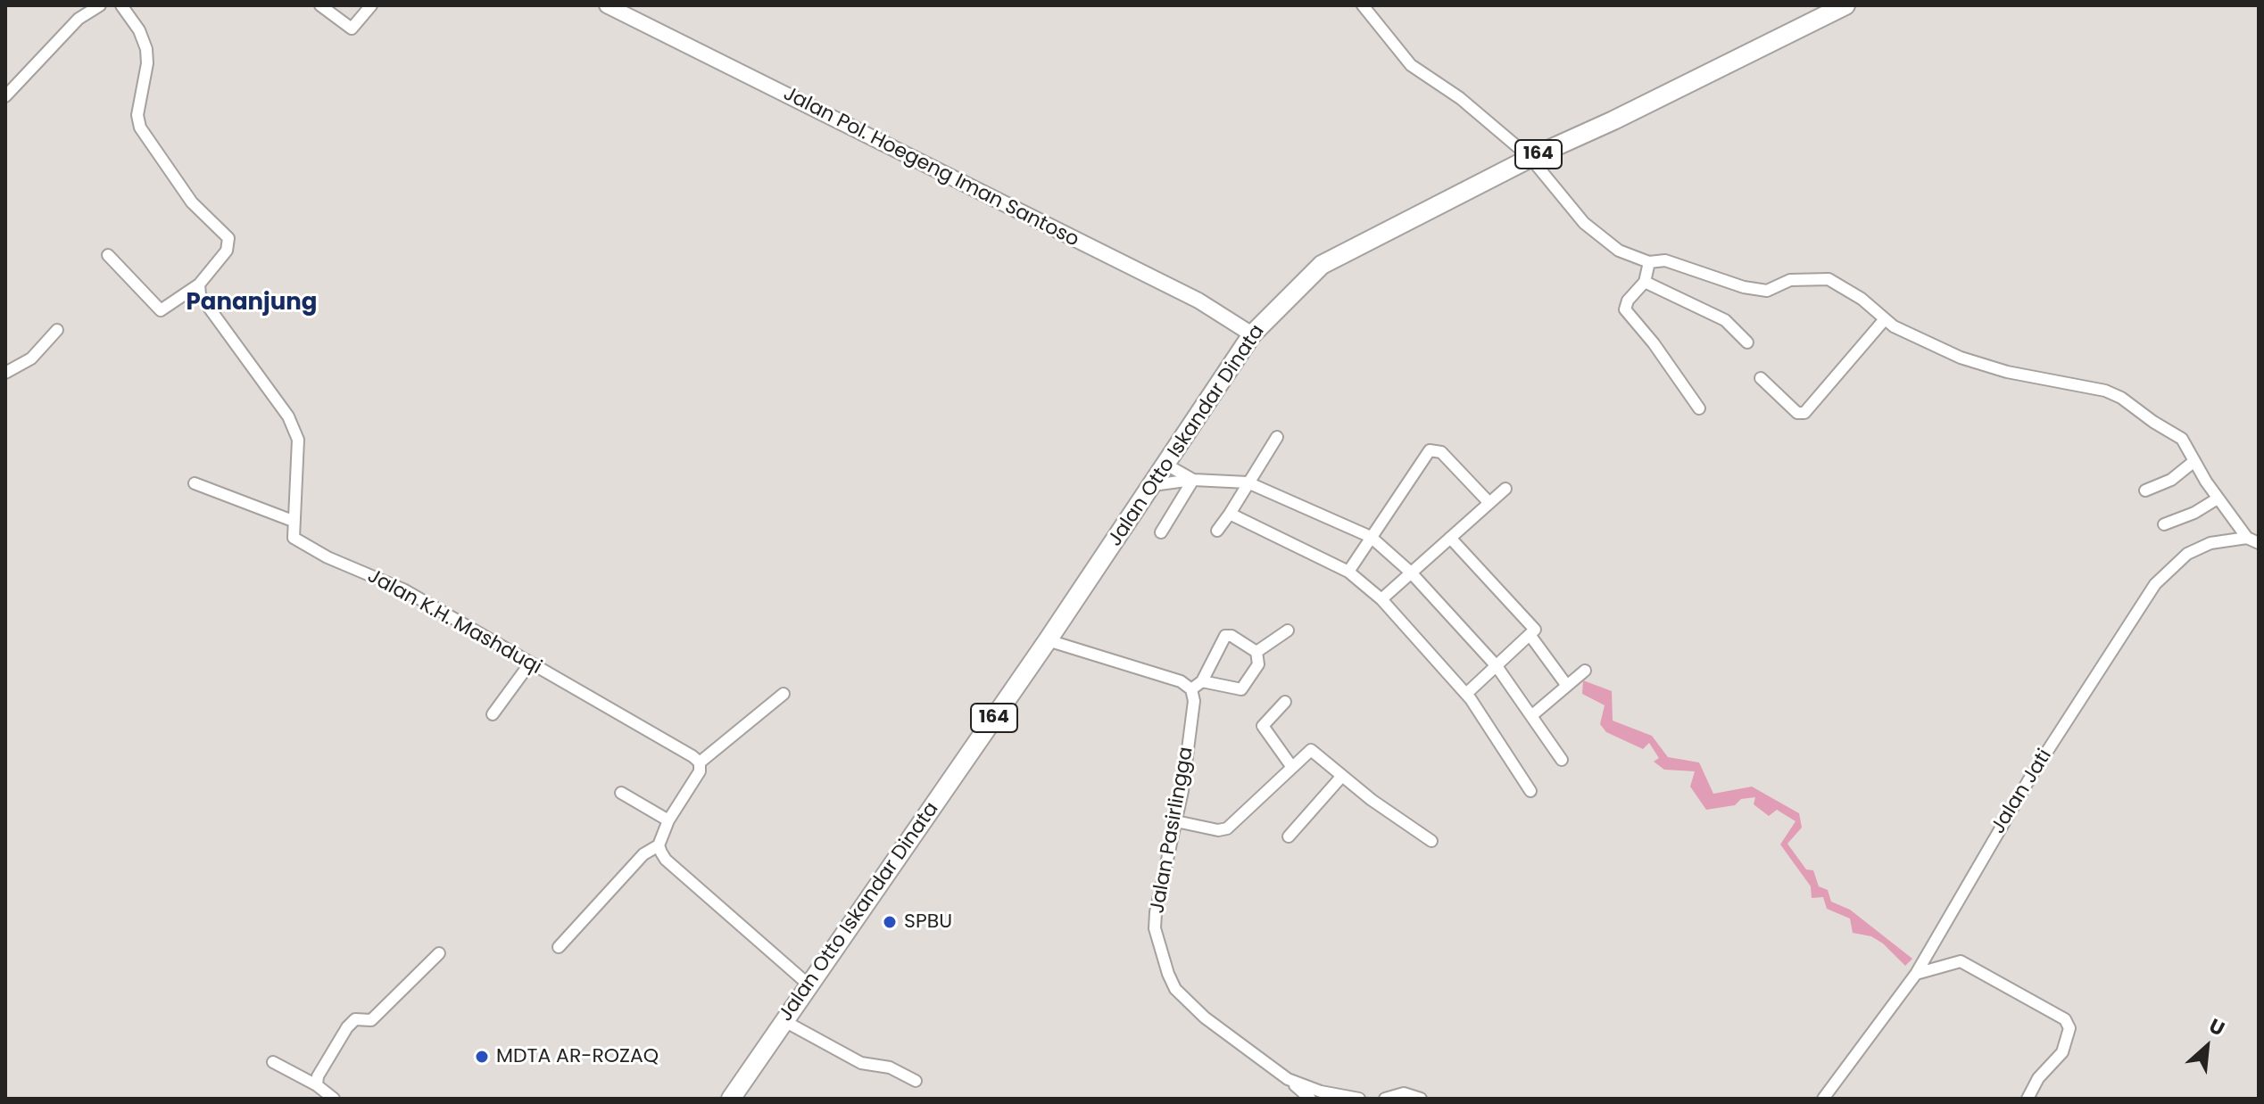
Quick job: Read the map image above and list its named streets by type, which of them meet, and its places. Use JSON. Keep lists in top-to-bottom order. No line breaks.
{"streets":{"main road":["164","Jalan Otto Iskandar Dinata"],"street":["Jalan Pol. Hoegeng Iman Santoso","Jalan K.H. Mashduqi","Jalan Jati","Jalan Pasirlingga"]},"crossings":[["Jalan Pol. Hoegeng Iman Santoso","Jalan Otto Iskandar Dinata"]],"districts":["Pananjung"],"places":["SPBU","MDTA AR-ROZAQ"],"north":"top right"}
